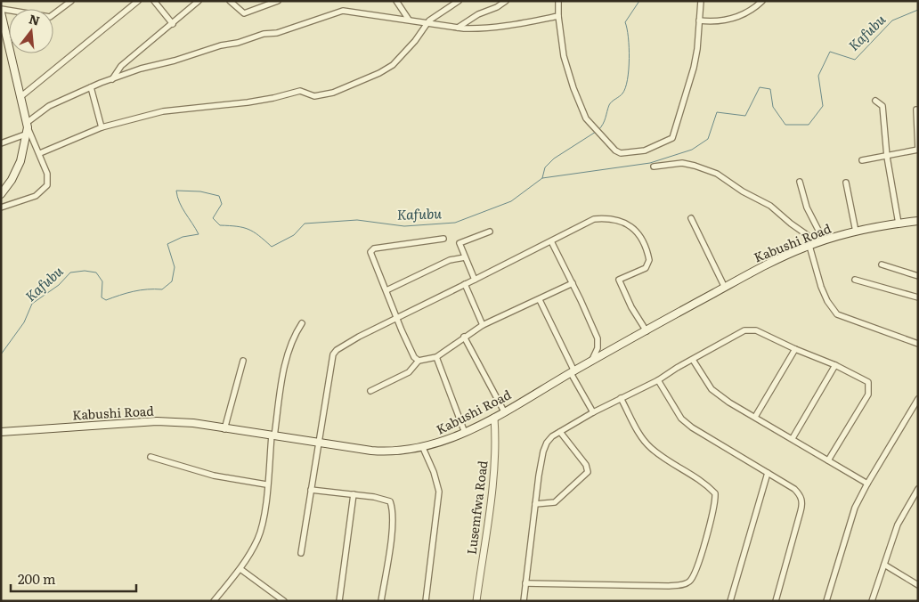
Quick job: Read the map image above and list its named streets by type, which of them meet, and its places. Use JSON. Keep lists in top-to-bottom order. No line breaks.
{"streets":{"main road":["Kabushi Road"],"street":["Lusemfwa Road"]},"crossings":[["Kabushi Road","Lusemfwa Road"]],"water":["Kafubu"],"scale_bar":"200 m","north":"top"}
